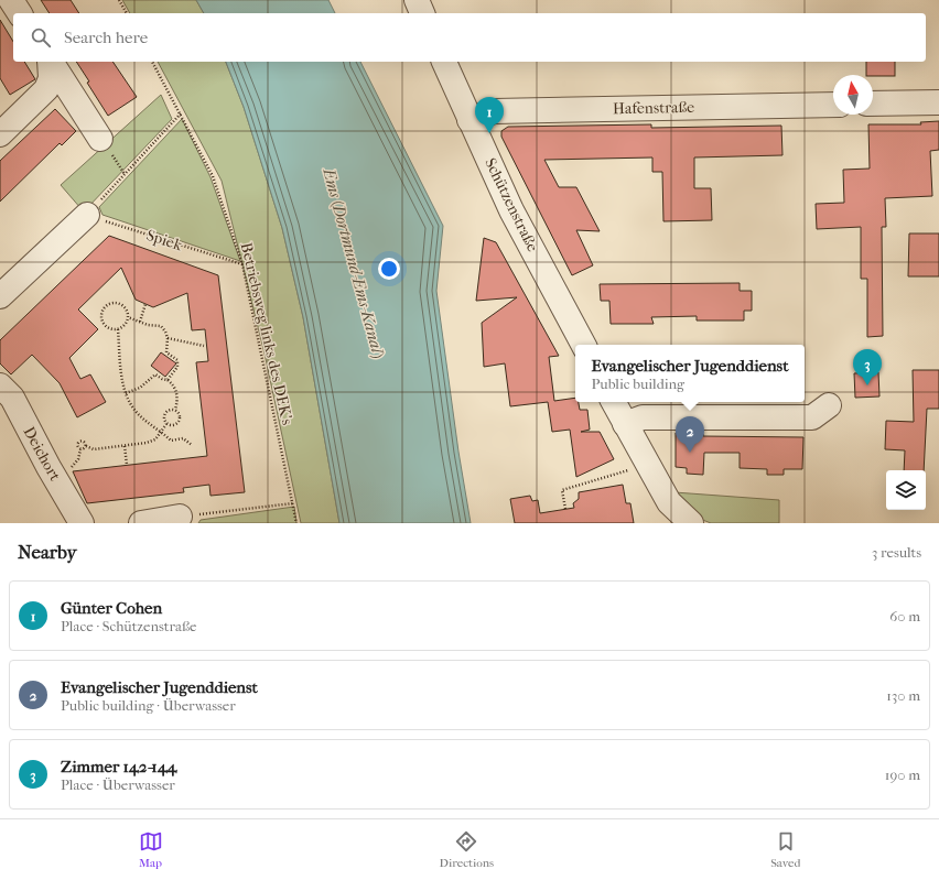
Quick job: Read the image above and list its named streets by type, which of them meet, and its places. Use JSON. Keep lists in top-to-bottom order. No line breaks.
{"streets":{"street":["Hafenstraße","Schützenstraße","Deichort"],"path":["Spiek","Betriebsweg links des DEK's"]},"crossings":[["Hafenstraße","Schützenstraße"],["Spiek","Betriebsweg links des DEK's"]],"water":["Ems (Dortmund-Ems-Kanal)"],"north":"top","page":{"search":"Search here","pins":["1","3","2"],"popup":["Evangelischer Jugenddienst","Public building"],"heading":["Nearby","3 results"],"list":[{"mark":"1","name":"Günter Cohen","note":"Place · Schützenstraße","value":"60 m"},{"mark":"2","name":"Evangelischer Jugenddienst","note":"Public building · Überwasser","value":"130 m"},{"mark":"3","name":"Zimmer 142-144","note":"Place · Überwasser","value":"190 m"}],"nav":["Map","Directions","Saved"]}}
